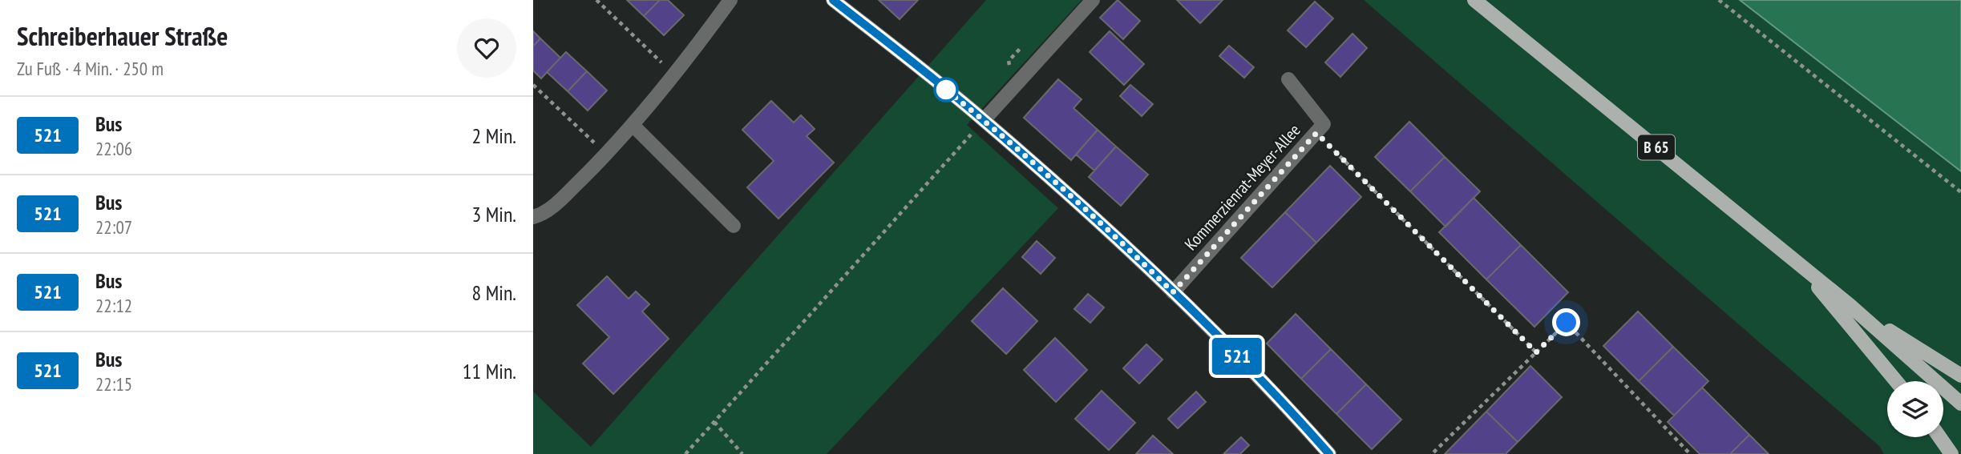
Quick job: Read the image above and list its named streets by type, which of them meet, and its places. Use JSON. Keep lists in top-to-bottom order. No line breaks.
{"streets":{"main road":["B 65"],"street":["Kommerzienrat-Meyer-Allee"]},"lines":["bus line 521"],"page":{"heading":["Schreiberhauer Straße","Zu Fuß · 4 Min. · 250 m"],"on_map":"521","list":[{"mark":"521","name":"Bus","note":"22:06","value":"2 Min."},{"mark":"521","name":"Bus","note":"22:07","value":"3 Min."},{"mark":"521","name":"Bus","note":"22:12","value":"8 Min."},{"mark":"521","name":"Bus","note":"22:15","value":"11 Min."}]}}
